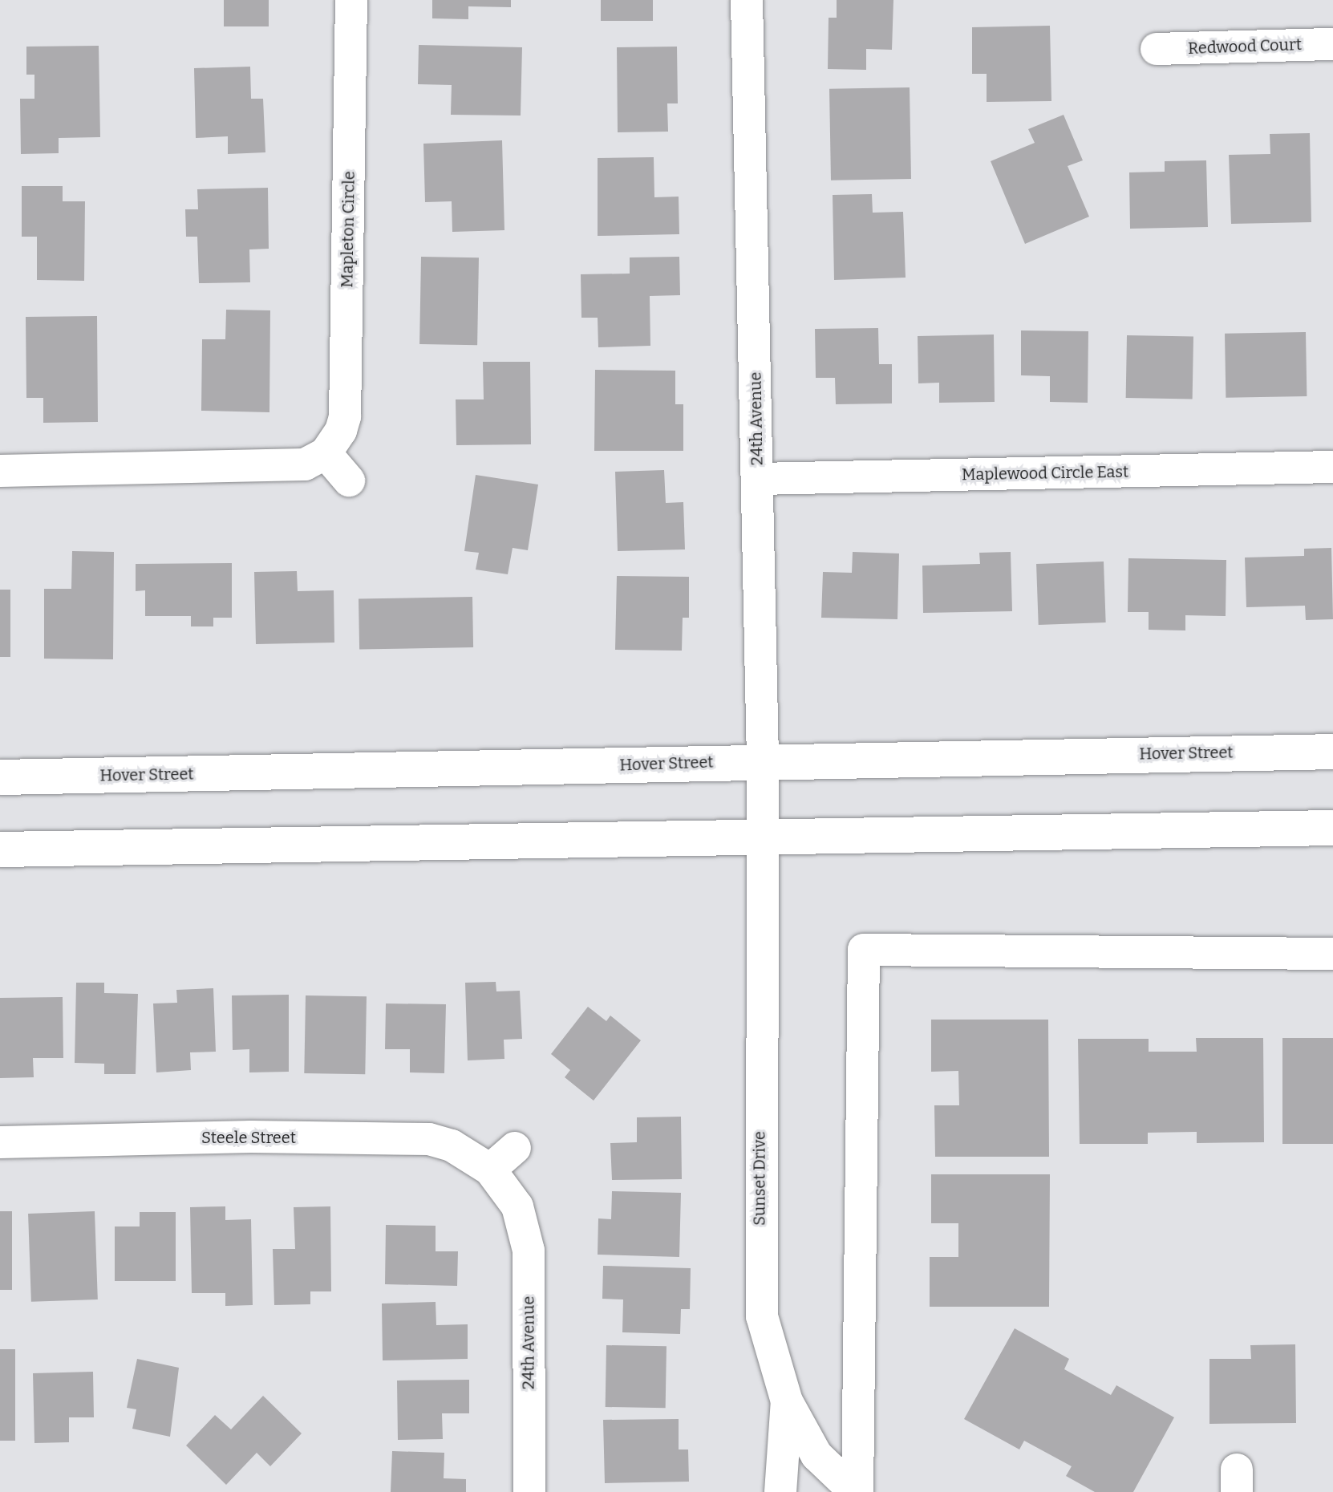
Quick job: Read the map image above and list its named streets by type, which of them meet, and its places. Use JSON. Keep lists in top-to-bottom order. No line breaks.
{"streets":{"main road":["Hover Street"],"street":["Redwood Court","Mapleton Circle","24th Avenue","Maplewood Circle East","Steele Street","Sunset Drive"]},"crossings":[["24th Avenue","Maplewood Circle East"],["24th Avenue","Hover Street"],["24th Avenue","Steele Street"],["24th Avenue","Sunset Drive"]]}
